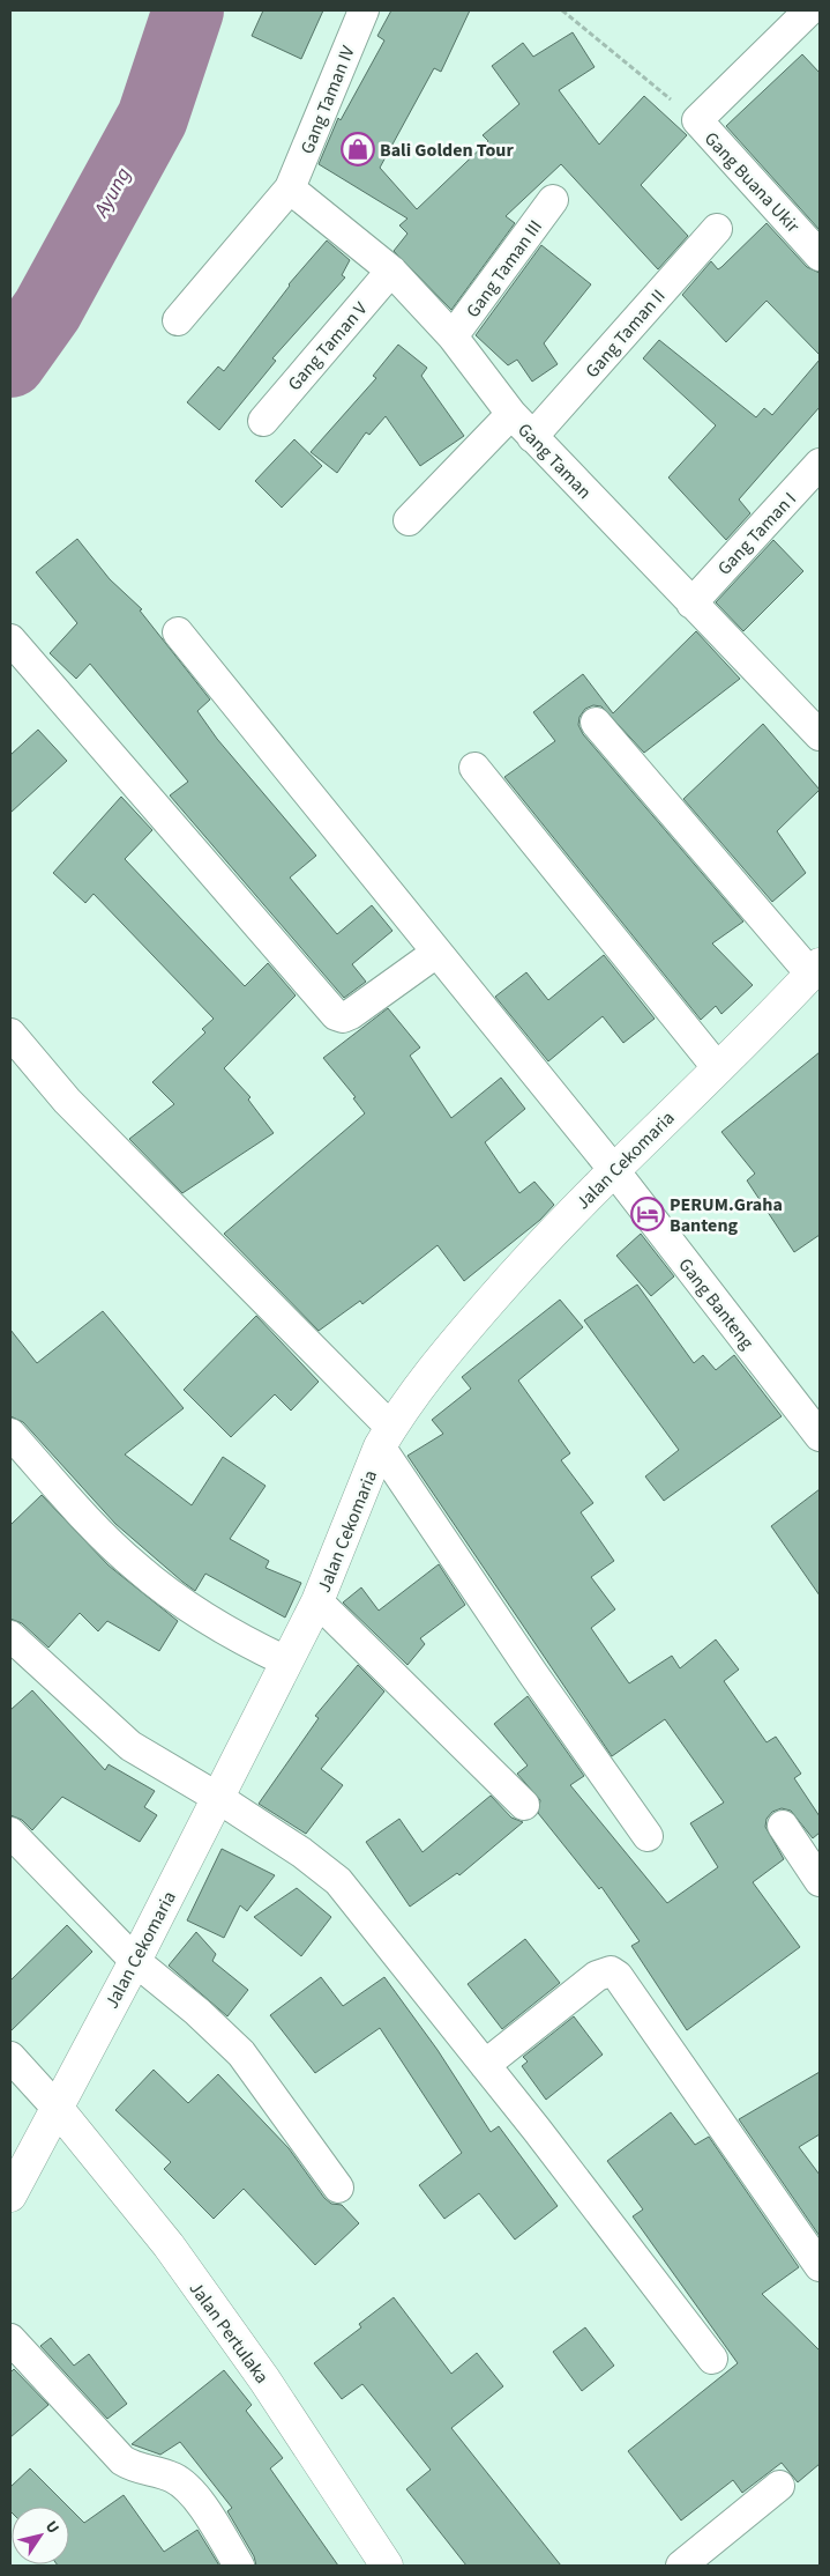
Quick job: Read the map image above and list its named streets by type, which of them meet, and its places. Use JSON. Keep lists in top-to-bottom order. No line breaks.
{"streets":{"street":["Gang Taman IV","Gang Buana Ukir","Gang Taman III","Gang Taman II","Gang Taman V","Gang Taman","Gang Taman I","Jalan Cekomaria","Gang Banteng","Jalan Pertulaka"]},"crossings":[["Gang Taman IV","Gang Taman"],["Gang Taman III","Gang Taman"],["Gang Taman II","Gang Taman"],["Gang Taman V","Gang Taman"],["Gang Taman","Gang Taman I"],["Jalan Cekomaria","Gang Banteng"],["Jalan Cekomaria","Jalan Pertulaka"]],"water":["Ayung"],"places":{"shop":["Bali Golden Tour"],"hotel":["PERUM.Graha Banteng"]},"north":"top right"}
